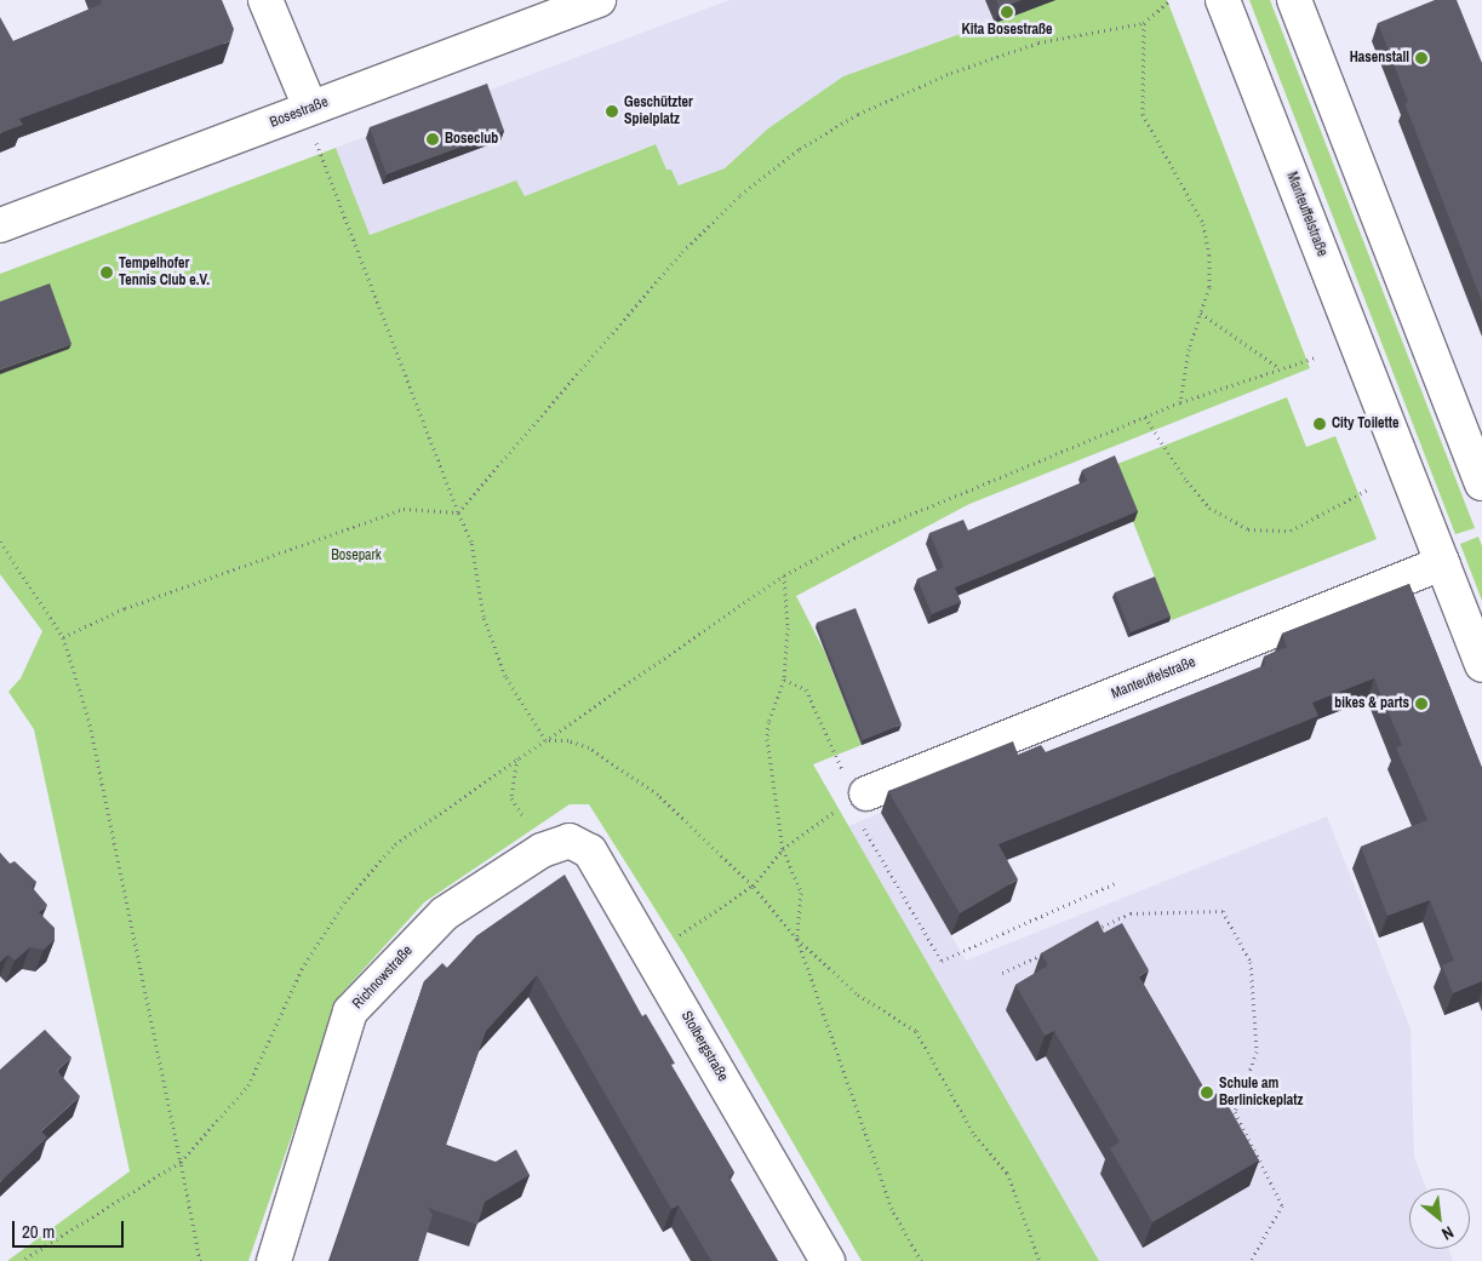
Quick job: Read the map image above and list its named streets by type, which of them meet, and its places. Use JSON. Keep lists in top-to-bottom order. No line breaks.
{"streets":{"street":["Bosestraße","Manteuffelstraße","Richnowstraße","Stolbergstraße"]},"crossings":[["Richnowstraße","Stolbergstraße"]],"parks":["Bosepark"],"places":["Kita Bosestraße","Hasenstall","Geschützter Spielplatz","Boseclub","Tempelhofer Tennis Club e.V.","City Toilette","bikes & parts","Schule am Berlinickeplatz"],"scale_bar":"20 m","north":"bottom right"}
